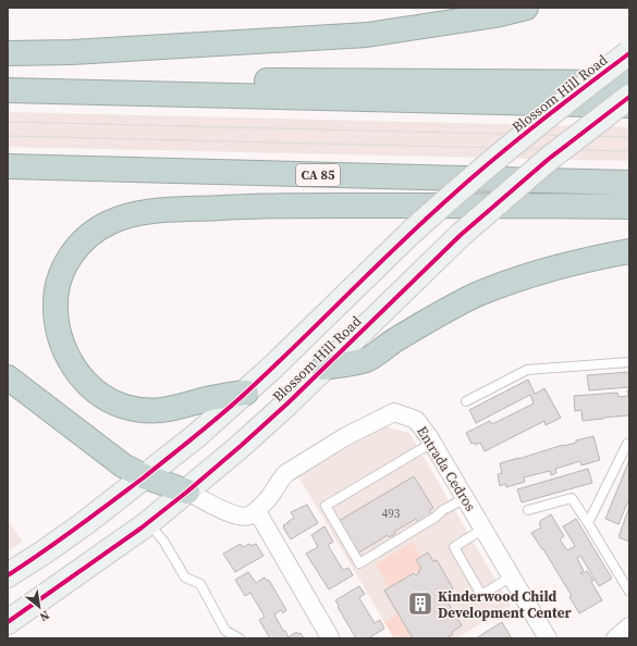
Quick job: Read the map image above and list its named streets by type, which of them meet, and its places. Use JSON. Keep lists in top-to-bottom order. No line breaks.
{"streets":{"highway":["CA 85"],"main road":["Blossom Hill Road"],"street":["Entrada Cedros"]},"places":{"building":["Kinderwood Child Development Center"]},"house_numbers":["493"],"north":"bottom right"}
